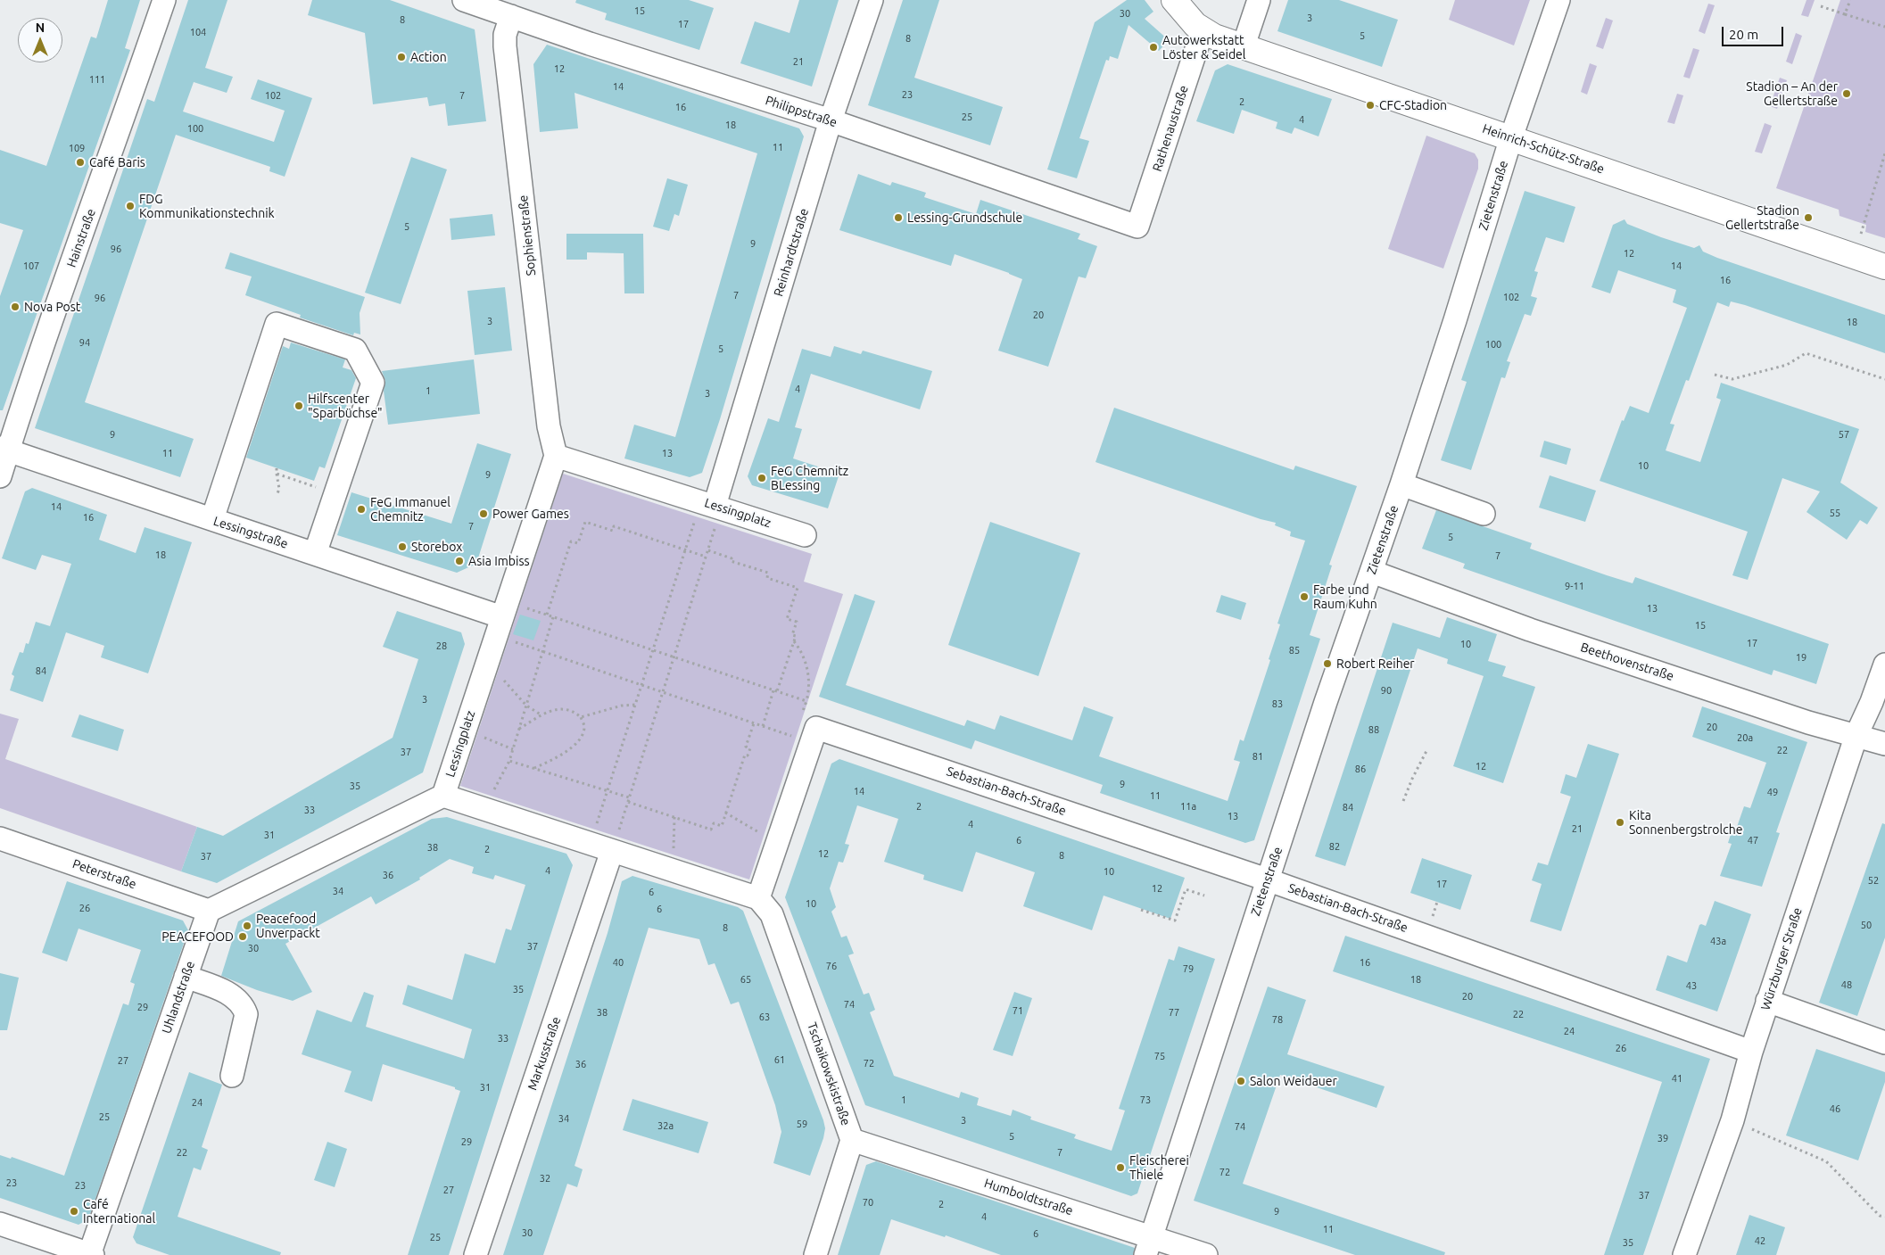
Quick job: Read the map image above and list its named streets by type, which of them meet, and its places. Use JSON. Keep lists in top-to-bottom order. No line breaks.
{"streets":{"main road":["Heinrich-Schütz-Straße"],"street":["Philippstraße","Rathenaustraße","Zietenstraße","Sophienstraße","Hainstraße","Reinhardtstraße","Lessingplatz","Lessingstraße","Beethovenstraße","Sebastian-Bach-Straße","Peterstraße","Würzburger Straße","Uhlandstraße","Markusstraße","Tschaikowskistraße","Humboldtstraße"]},"crossings":[["Philippstraße","Rathenaustraße"],["Philippstraße","Sophienstraße"],["Philippstraße","Reinhardtstraße"],["Rathenaustraße","Heinrich-Schütz-Straße"],["Heinrich-Schütz-Straße","Zietenstraße"],["Zietenstraße","Beethovenstraße"],["Zietenstraße","Sebastian-Bach-Straße"],["Zietenstraße","Humboldtstraße"],["Sophienstraße","Lessingplatz"],["Hainstraße","Lessingstraße"],["Reinhardtstraße","Lessingplatz"],["Lessingplatz","Lessingstraße"],["Beethovenstraße","Würzburger Straße"],["Sebastian-Bach-Straße","Würzburger Straße"],["Peterstraße","Uhlandstraße"],["Tschaikowskistraße","Humboldtstraße"]],"places":["Autowerkstatt Löster & Seidel","Action","Stadion – An der Gellertstraße","CFC-Stadion","Café Baris","FDG Kommunikationstechnik","Lessing-Grundschule","Stadion Gellertstraße","Nova Post","Hilfscenter \"Sparbüchse\"","FeG Chemnitz BLessing","FeG Immanuel Chemnitz","Power Games","Storebox","Asia Imbiss","Farbe und Raum Kuhn","Robert Reiher","Kita Sonnenbergstrolche","Peacefood Unverpackt","PEACEFOOD","Salon Weidauer","Fleischerei Thiele","Café International"],"house_numbers":["15","30","3","8","17","104","5","8","21","12","111","14","23","102","7","2","16","25","4","18","100","11","109","5","9","96","12","107","14","16","7","102","96","20","3","18","94","100","5","4","1","3","9","57","11","13","10","9","14","55","16","7","5","18","7","9-11","13","15","17","10","28","85","19","84","90","3","83","20","88","20a","22","37","81","12","86","9","35","14","49","11","2","11a","84","33","13","4","21","31","6","47","82","38","2","12","8","37","4","10","36","52","17","12","34","6","10","26","6","50","8","43a","37","30","40","16","76","79","65","18","48","43","35","20","74","29","71","38","77","22","63","78","24","33","26","75","61","27","72","36","41","31","1","73","24","46","25","34","3","59","32a","74","5","39","29","22","7","72","32","23","23","27","37","70","2","9","4","11","30","6","25","42","35"],"scale_bar":"20 m","north":"top"}
